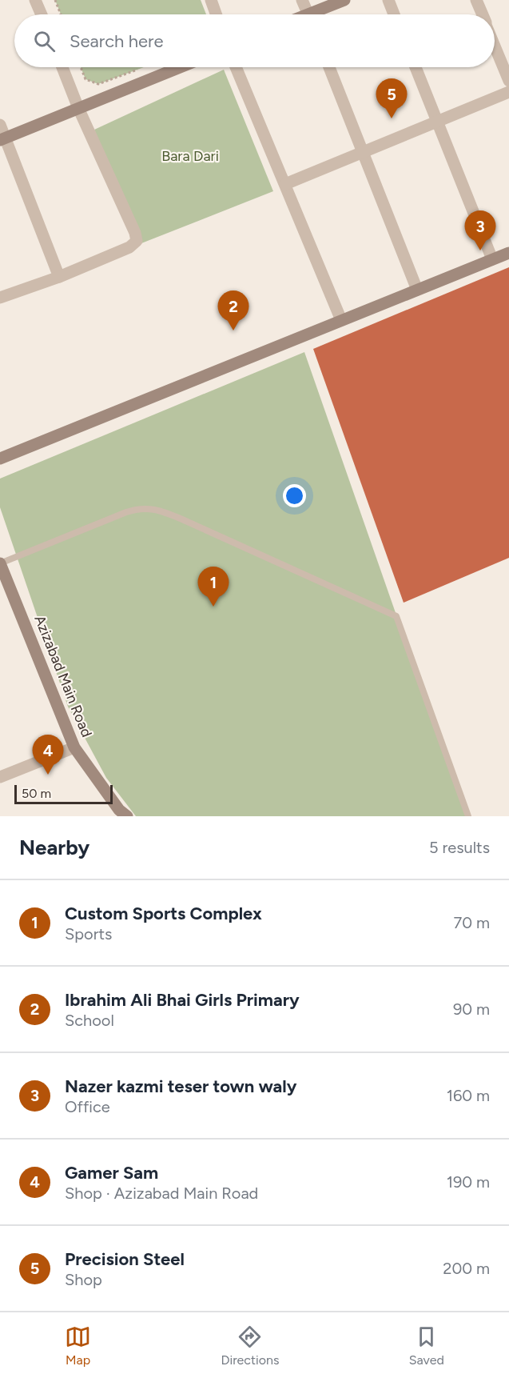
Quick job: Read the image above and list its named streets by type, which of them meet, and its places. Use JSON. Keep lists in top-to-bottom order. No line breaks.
{"streets":{"street":["Azizabad Main Road"]},"parks":["Bara Dari"],"scale_bar":"50 m","page":{"search":"Search here","pins":["5","3","2","1","4"],"scale":"50 m","heading":["Nearby","5 results"],"list":[{"mark":"1","name":"Custom Sports Complex","note":"Sports","value":"70 m"},{"mark":"2","name":"Ibrahim Ali Bhai Girls Primary","note":"School","value":"90 m"},{"mark":"3","name":"Nazer kazmi teser town waly","note":"Office","value":"160 m"},{"mark":"4","name":"Gamer Sam","note":"Shop · Azizabad Main Road","value":"190 m"},{"mark":"5","name":"Precision Steel","note":"Shop","value":"200 m"}],"nav":["Map","Directions","Saved"]}}
